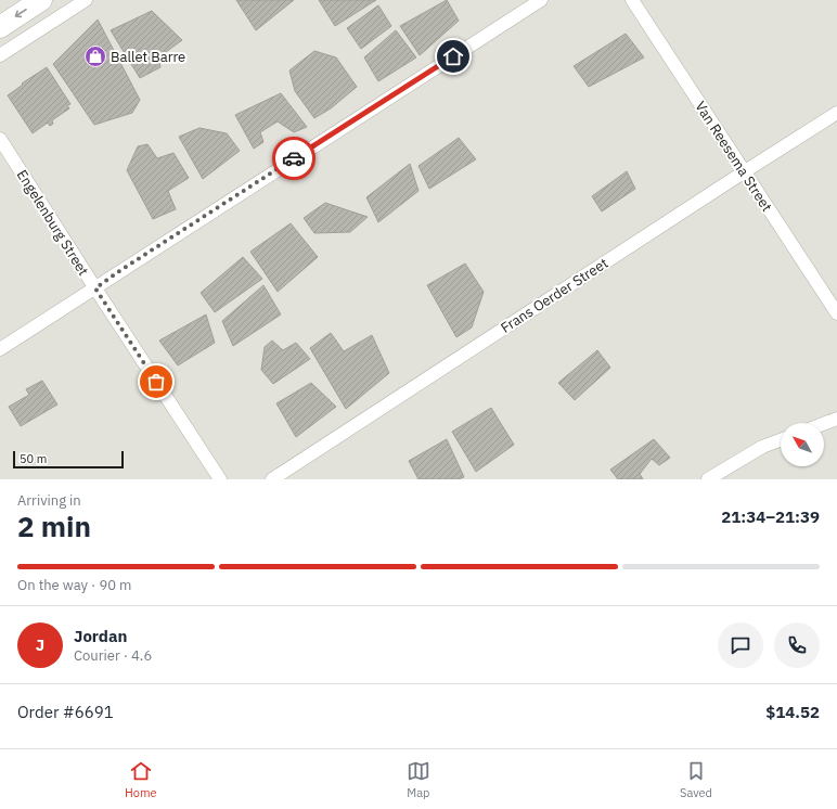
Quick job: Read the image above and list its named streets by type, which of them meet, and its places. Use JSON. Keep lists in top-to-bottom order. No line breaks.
{"streets":{"street":["Van Reesema Street","Engelenburg Street","Frans Oerder Street"]},"crossings":[["Van Reesema Street","Frans Oerder Street"]],"places":{"shop":["Ballet Barre"]},"scale_bar":"50 m","north":"top left","page":{"scale":"50 m","heading":["2 min","Arriving in","21:34–21:39"],"panel":["Jordan","Courier · 4.6","Order #6691","$14.52"],"bar":"On the way · 90 m","round":"J","tabs":["Home","Map","Saved"]}}
